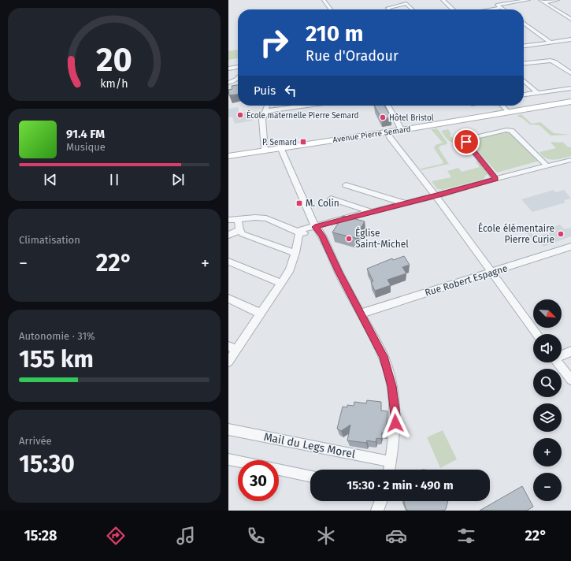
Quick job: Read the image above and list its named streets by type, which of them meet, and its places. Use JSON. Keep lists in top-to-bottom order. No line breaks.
{"streets":{"main road":["Avenue Pierre Semard"],"street":["Rue Robert Espagne","Mail du Legs Morel"]},"places":{"other":["École maternelle Pierre Semard","Hôtel Bristol","École élémentaire Pierre Curie","Église Saint-Michel"],"transit":["P. Semard","M. Colin"]},"north":"bottom right","page":{"turn":["210 m","Rue d'Oradour"],"then":"Puis","song":["91.4 FM","Musique"],"tile":["Climatisation",["Autonomie · 31%","155 km"],["Arrivée","15:30"]],"heat":["−","22°","+"],"map_buttons":["+","−"],"limit":"30","trip":"15:30 · 2 min · 490 m","tabs":["15:28","22°"],"gauge":["20","km/h"]}}
